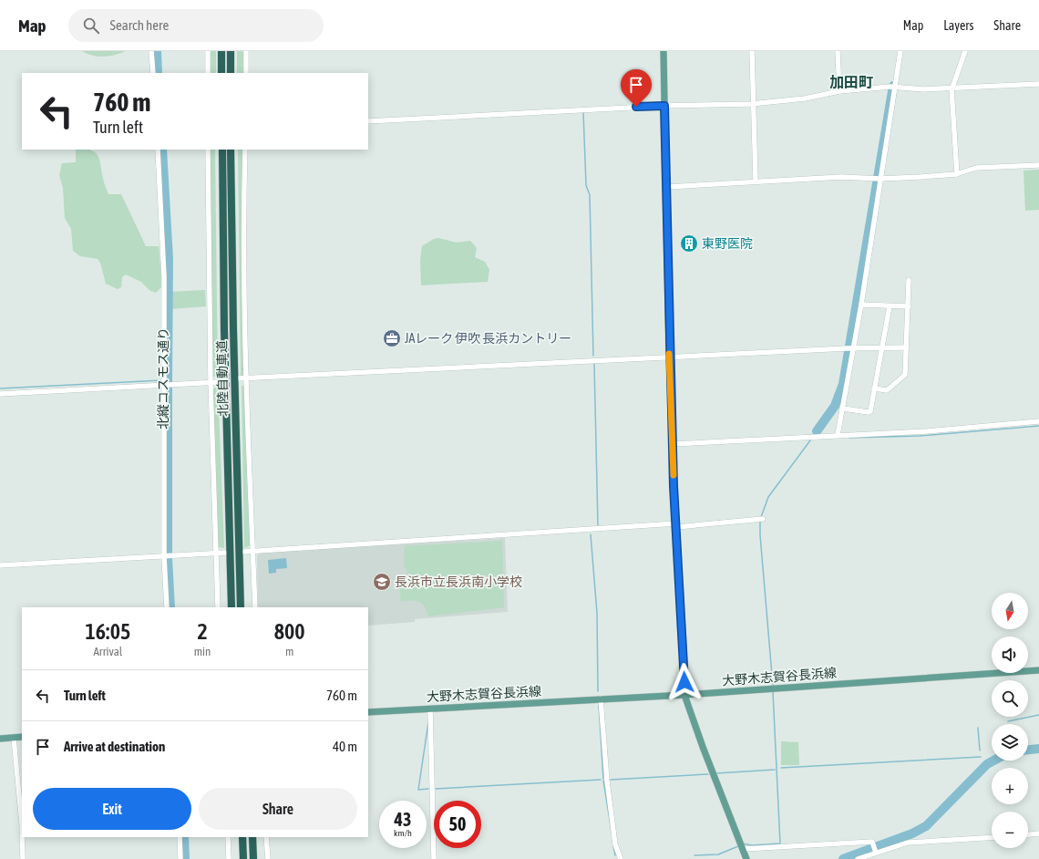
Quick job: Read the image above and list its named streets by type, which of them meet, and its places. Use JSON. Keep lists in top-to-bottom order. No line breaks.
{"streets":{"highway":["北陸自動車道"],"main road":["大野木志賀谷長浜線"],"street":["北縦コスモス通り"]},"districts":["加田町"],"places":{"building":["東野医院"],"office":["JAレーク 伊吹 長浜カントリー"],"school or university":["長浜市立長浜南小学校"]},"north":"bottom","page":{"header":"Map","search":"Search here","nav":["Map","Layers","Share"],"turn":["760 m","Turn left"],"map_buttons":["+","−"],"eta":["16:05","Arrival","2","min","800","m"],"list":[{"name":"Turn left","value":"760 m"},{"name":"Arrive at destination","value":"40 m"}],"buttons":["Exit","Share"],"speed":"43 km/h","limit":"50"}}
